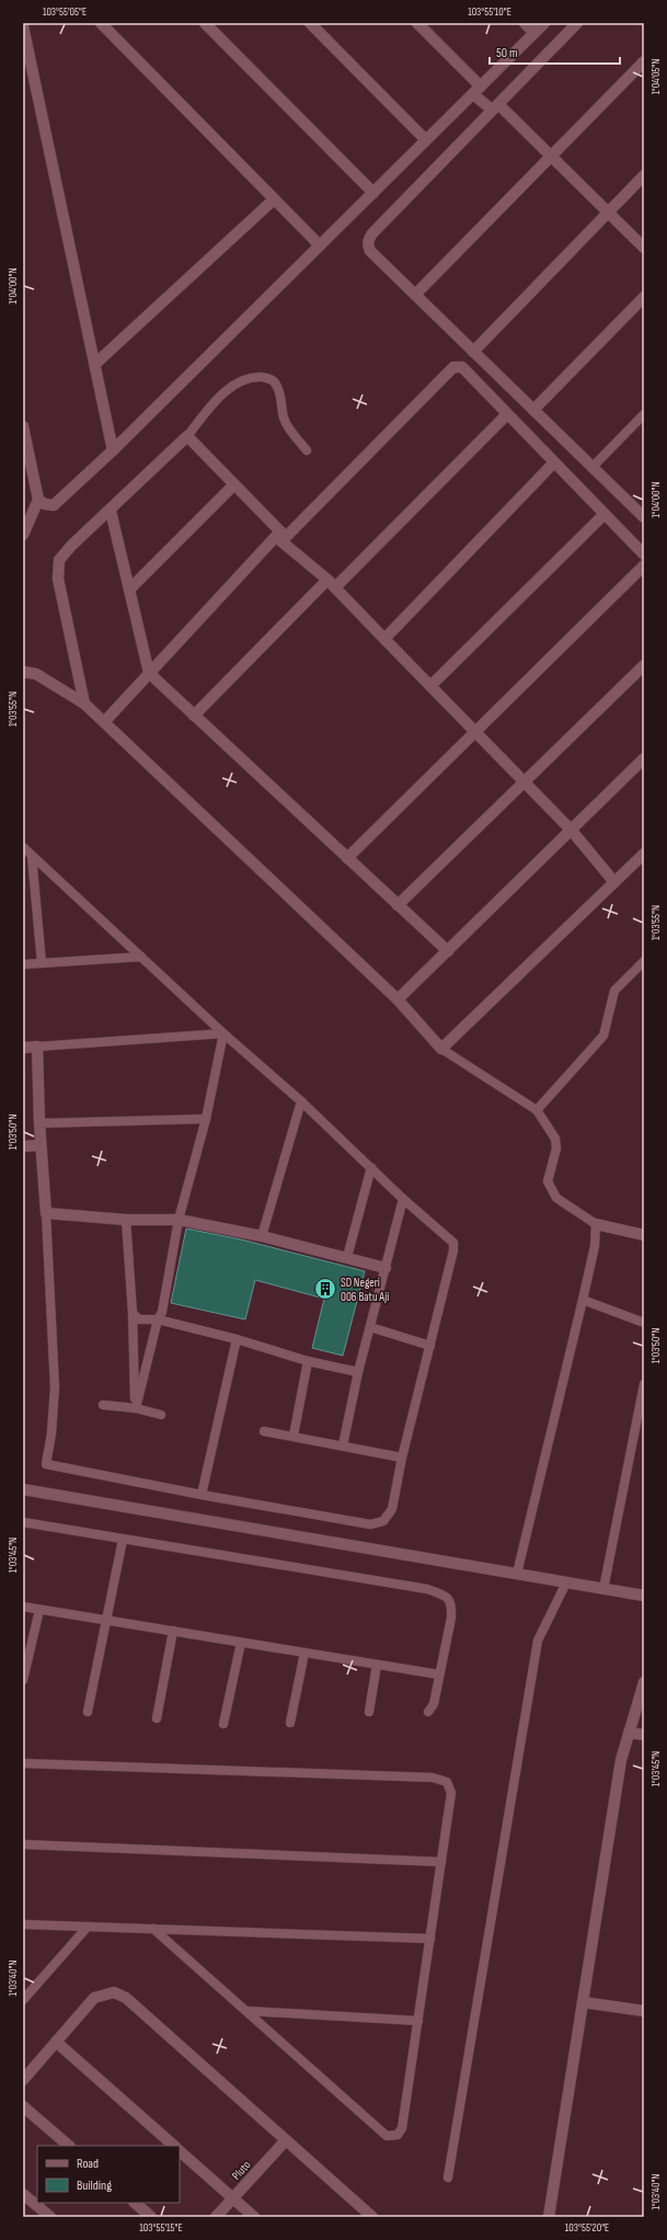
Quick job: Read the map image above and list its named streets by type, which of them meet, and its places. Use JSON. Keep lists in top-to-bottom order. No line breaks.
{"streets":{"street":["Pluto"]},"places":{"building":["SD Negeri 006 Batu Aji"]},"legend":["Road","Building"],"scale_bar":"50 m","coordinates":["103°55'05\"E","103°55'10\"E","1°04'05\"N","1°04'00\"N","1°03'55\"N","1°03'50\"N","1°03'45\"N","1°03'40\"N","103°55'15\"E","103°55'20\"E"]}
